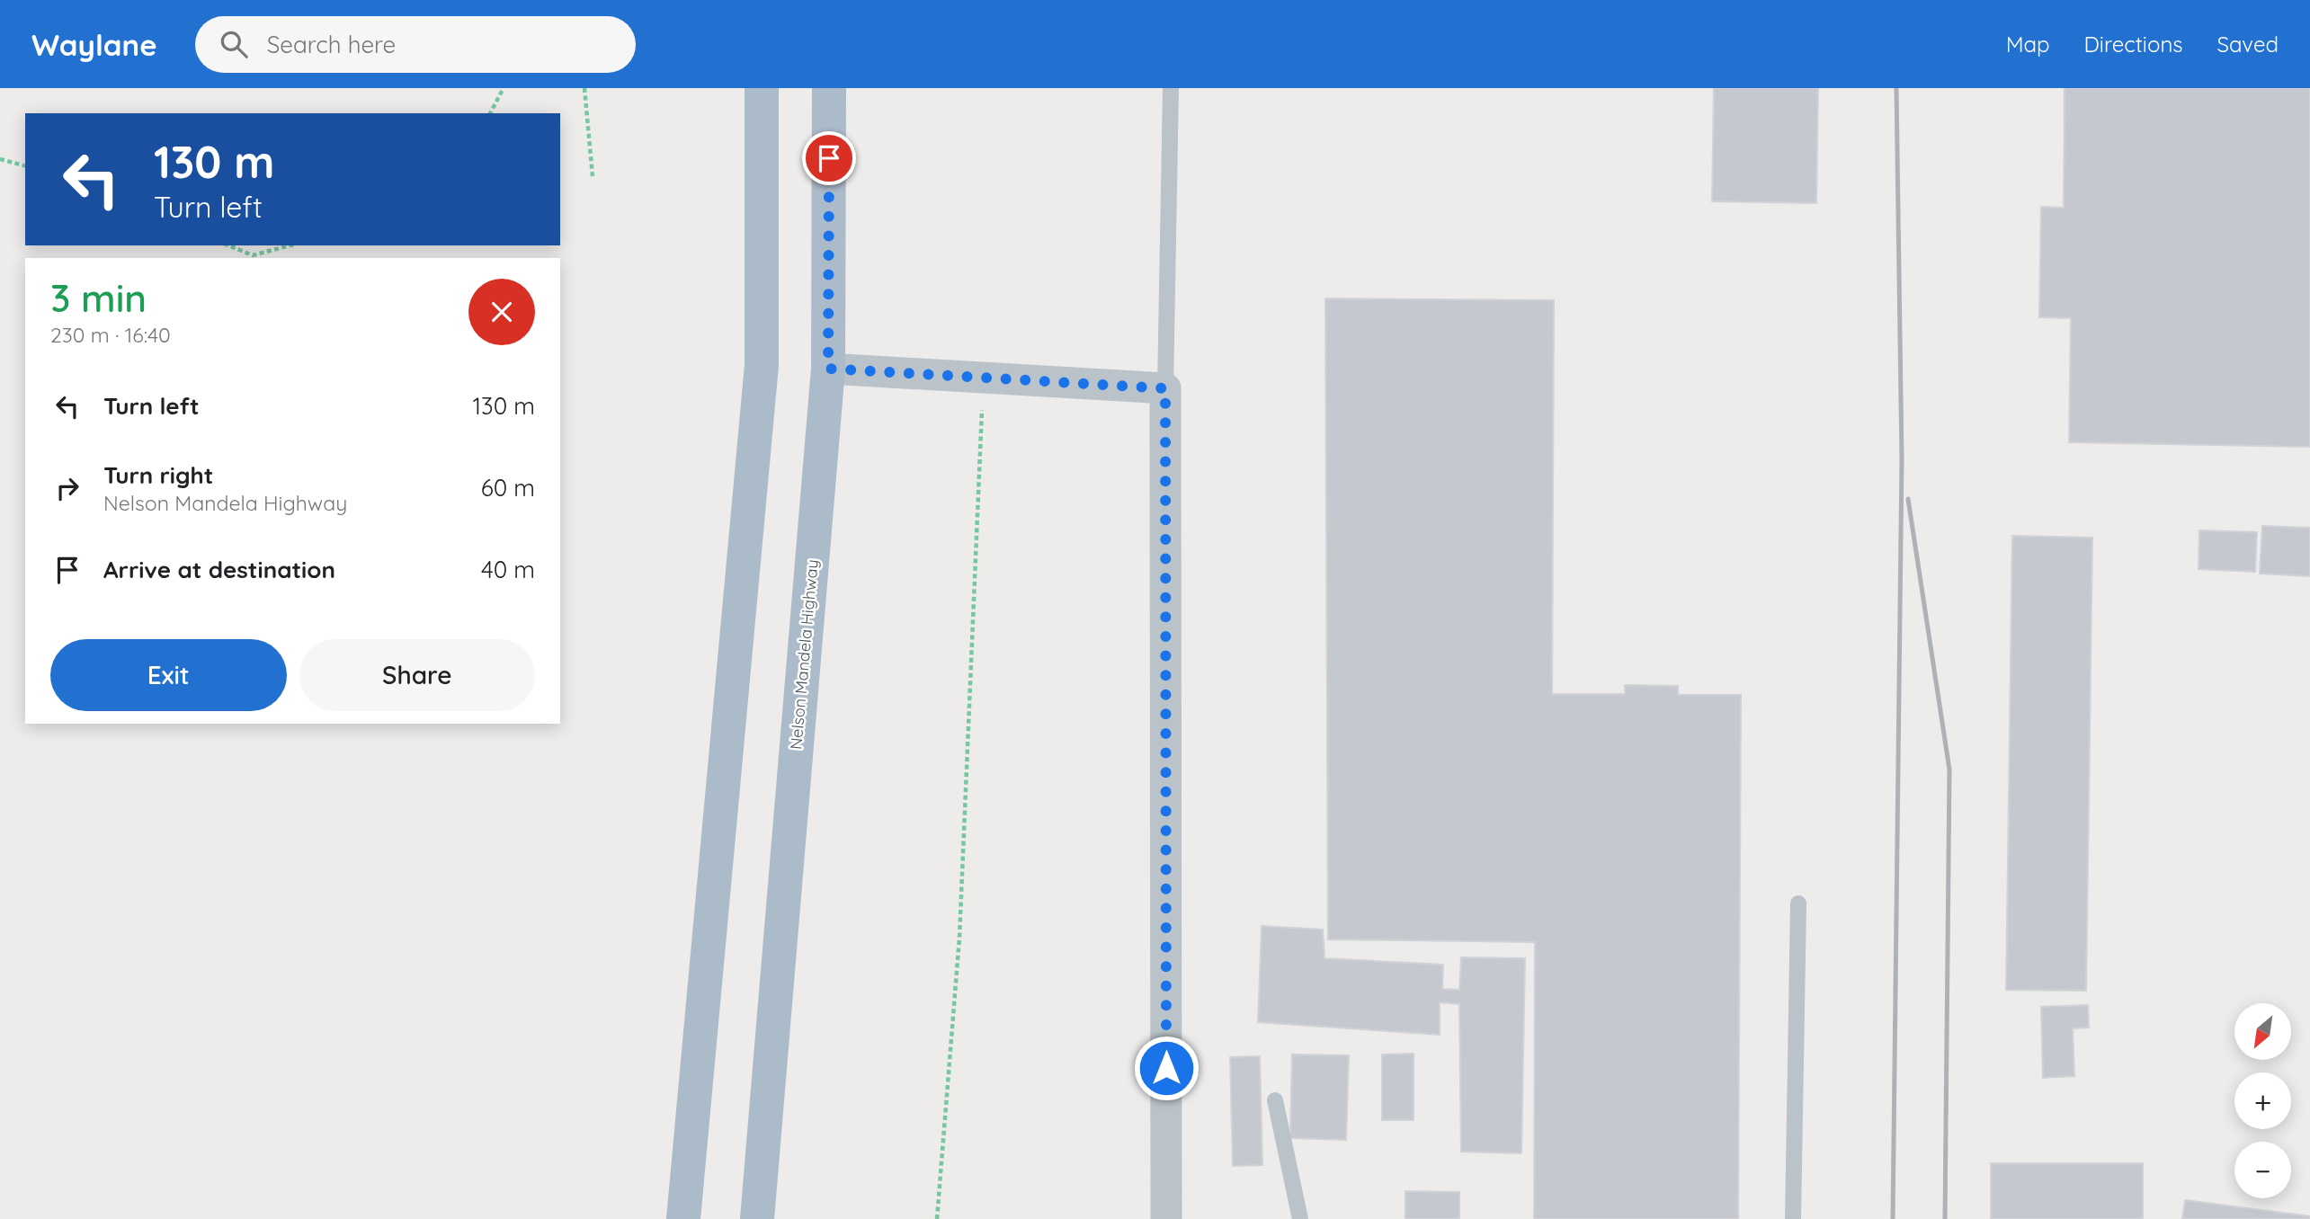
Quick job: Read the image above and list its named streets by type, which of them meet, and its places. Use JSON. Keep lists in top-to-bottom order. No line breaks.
{"streets":{"main road":["Nelson Mandela Highway"]},"north":"bottom left","page":{"header":"Waylane","search":"Search here","nav":["Map","Directions","Saved"],"turn":["130 m","Turn left"],"heading":["3 min","230 m · 16:40"],"list":[{"name":"Turn left","value":"130 m"},{"name":"Turn right","note":"Nelson Mandela Highway","value":"60 m"},{"name":"Arrive at destination","value":"40 m"}],"buttons":["Exit","Share"],"map_buttons":["+","−"]}}
